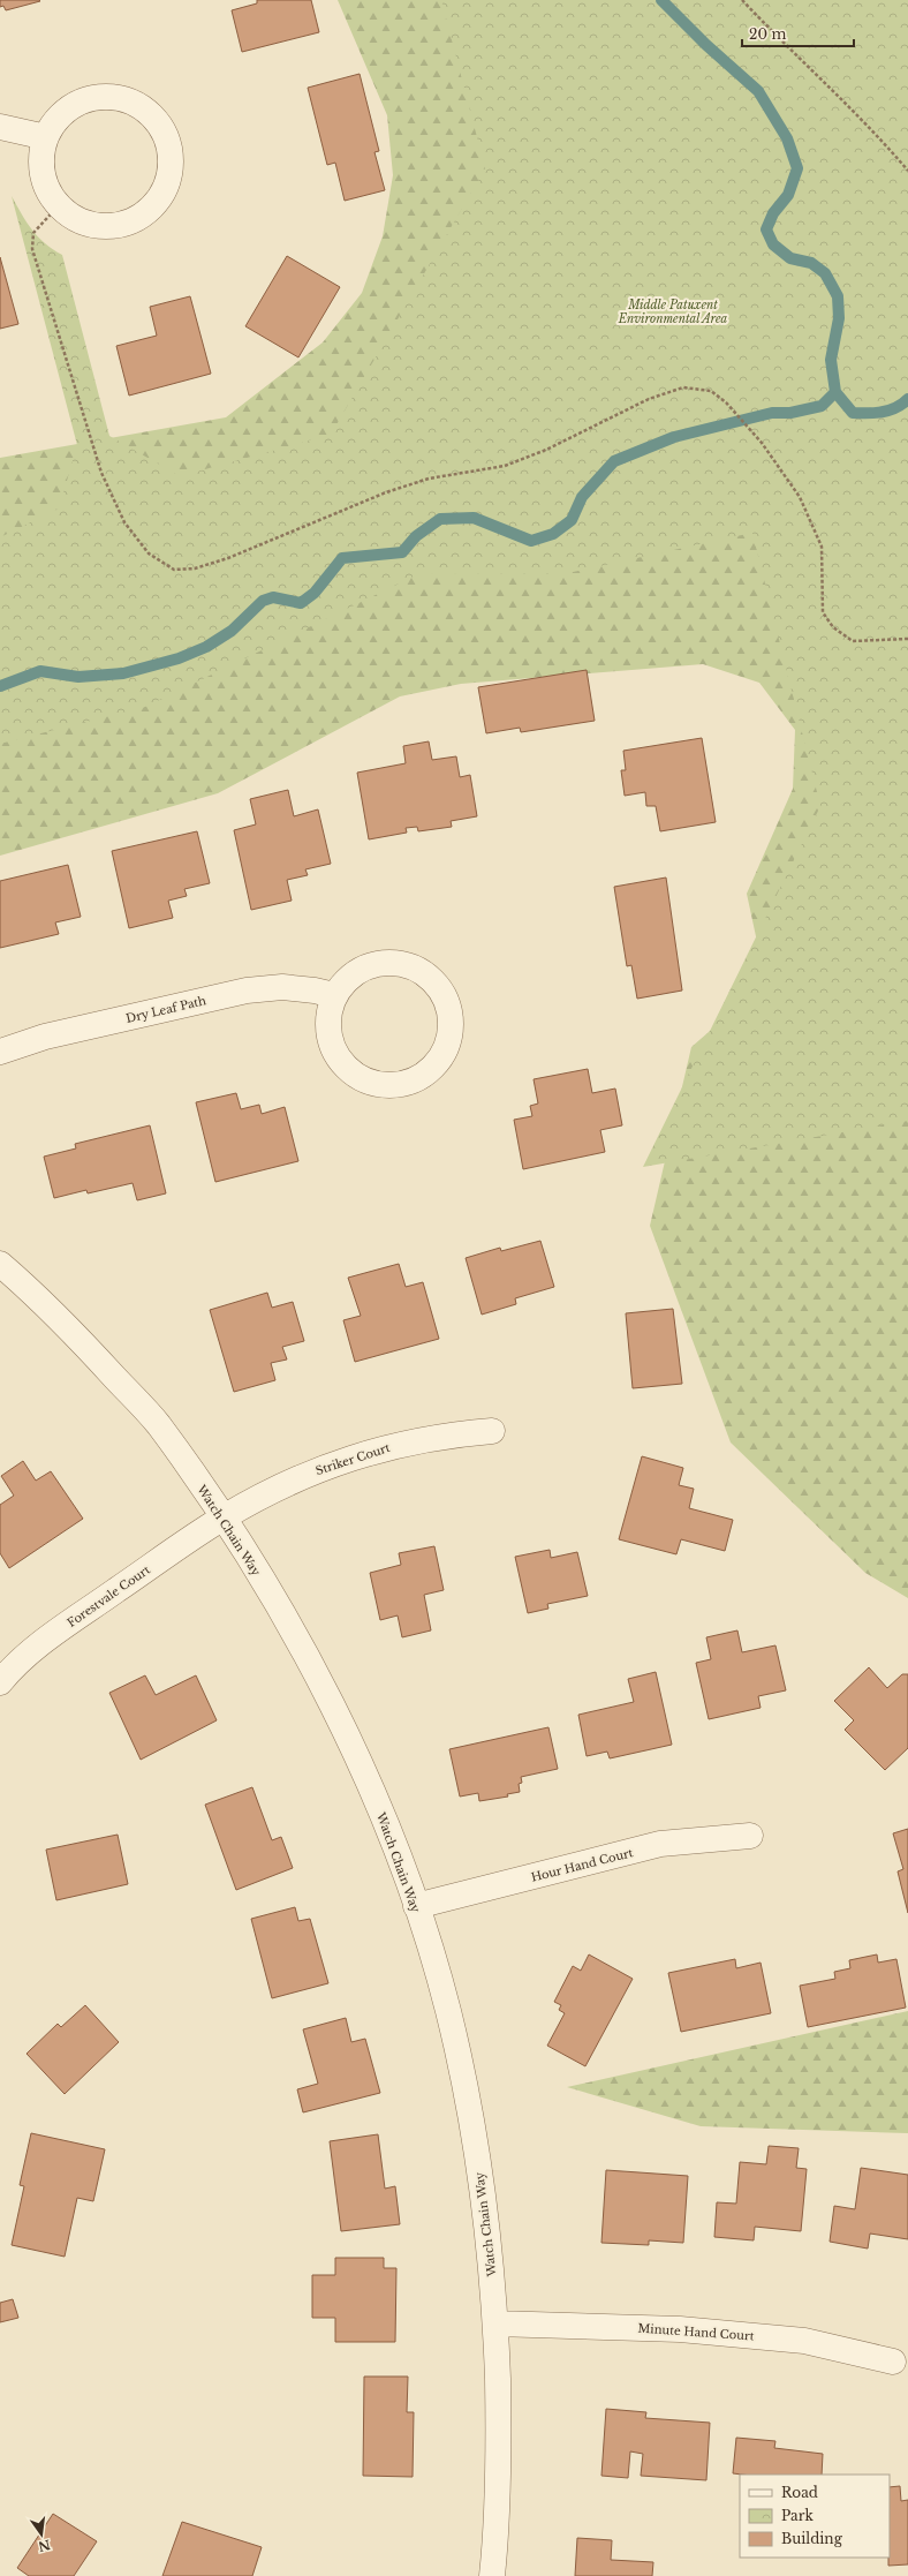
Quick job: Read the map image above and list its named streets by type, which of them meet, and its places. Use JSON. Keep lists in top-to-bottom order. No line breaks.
{"streets":{"street":["Dry Leaf Path","Striker Court","Watch Chain Way","Forestvale Court","Hour Hand Court","Minute Hand Court"]},"crossings":[["Striker Court","Watch Chain Way"],["Striker Court","Forestvale Court"],["Watch Chain Way","Forestvale Court"],["Watch Chain Way","Hour Hand Court"],["Watch Chain Way","Minute Hand Court"]],"parks":["Middle Patuxent Environmental Area"],"legend":["Road","Park","Building"],"scale_bar":"20 m","north":"bottom"}
